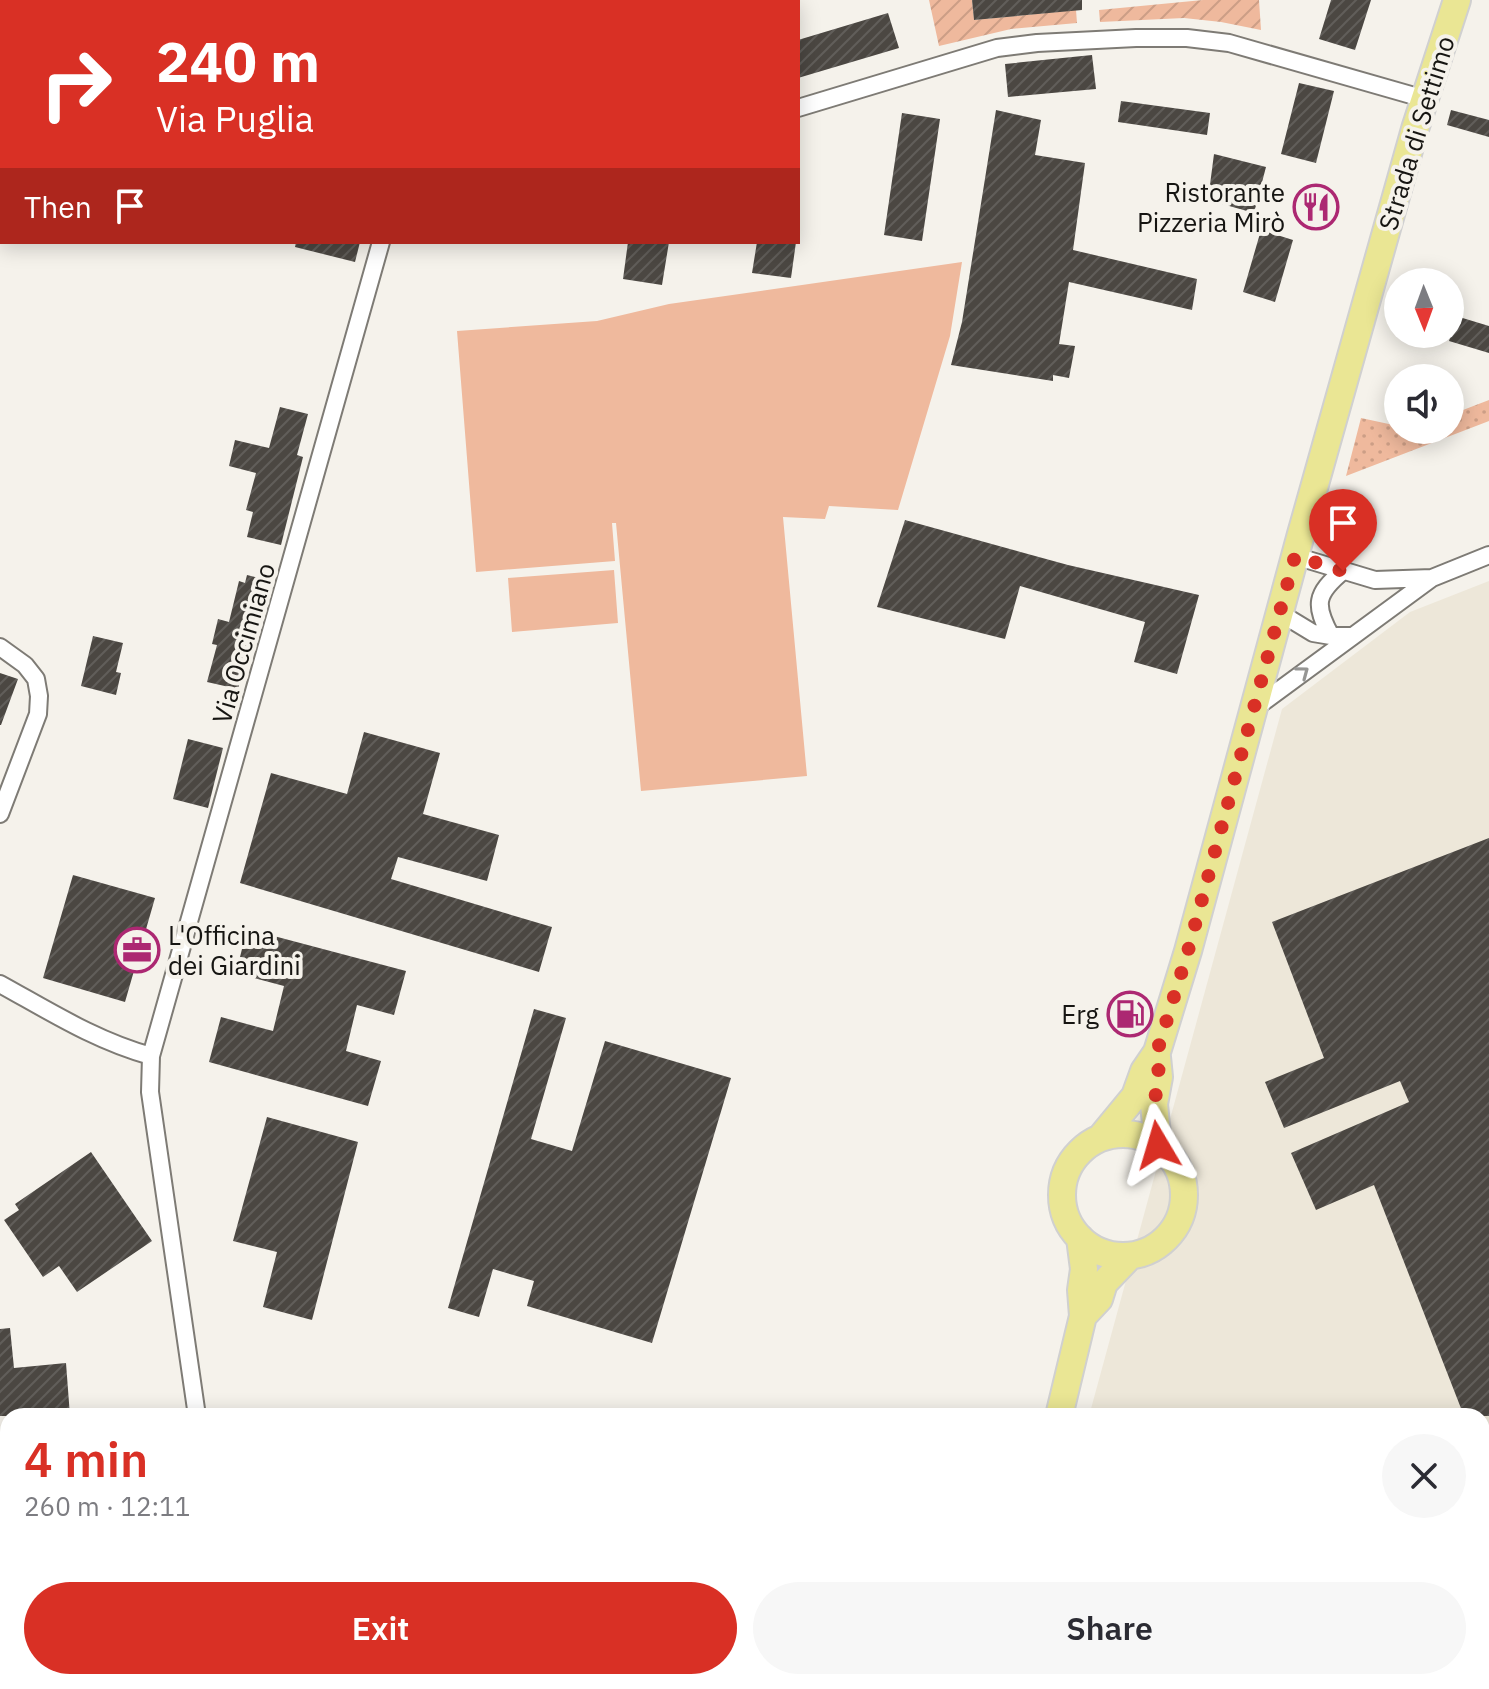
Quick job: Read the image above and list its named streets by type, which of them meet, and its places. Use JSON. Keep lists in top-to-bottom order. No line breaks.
{"streets":{"main road":["Strada di Settimo"],"street":["Via Occimiano"]},"places":{"restaurant":["Ristorante Pizzeria Mirò"],"office":["L'Officina dei Giardini"],"fuel station":["Erg"]},"north":"bottom","page":{"turn":["240 m","Via Puglia"],"then":"Then","heading":["4 min","260 m · 12:11"],"buttons":["Exit","Share"]}}
